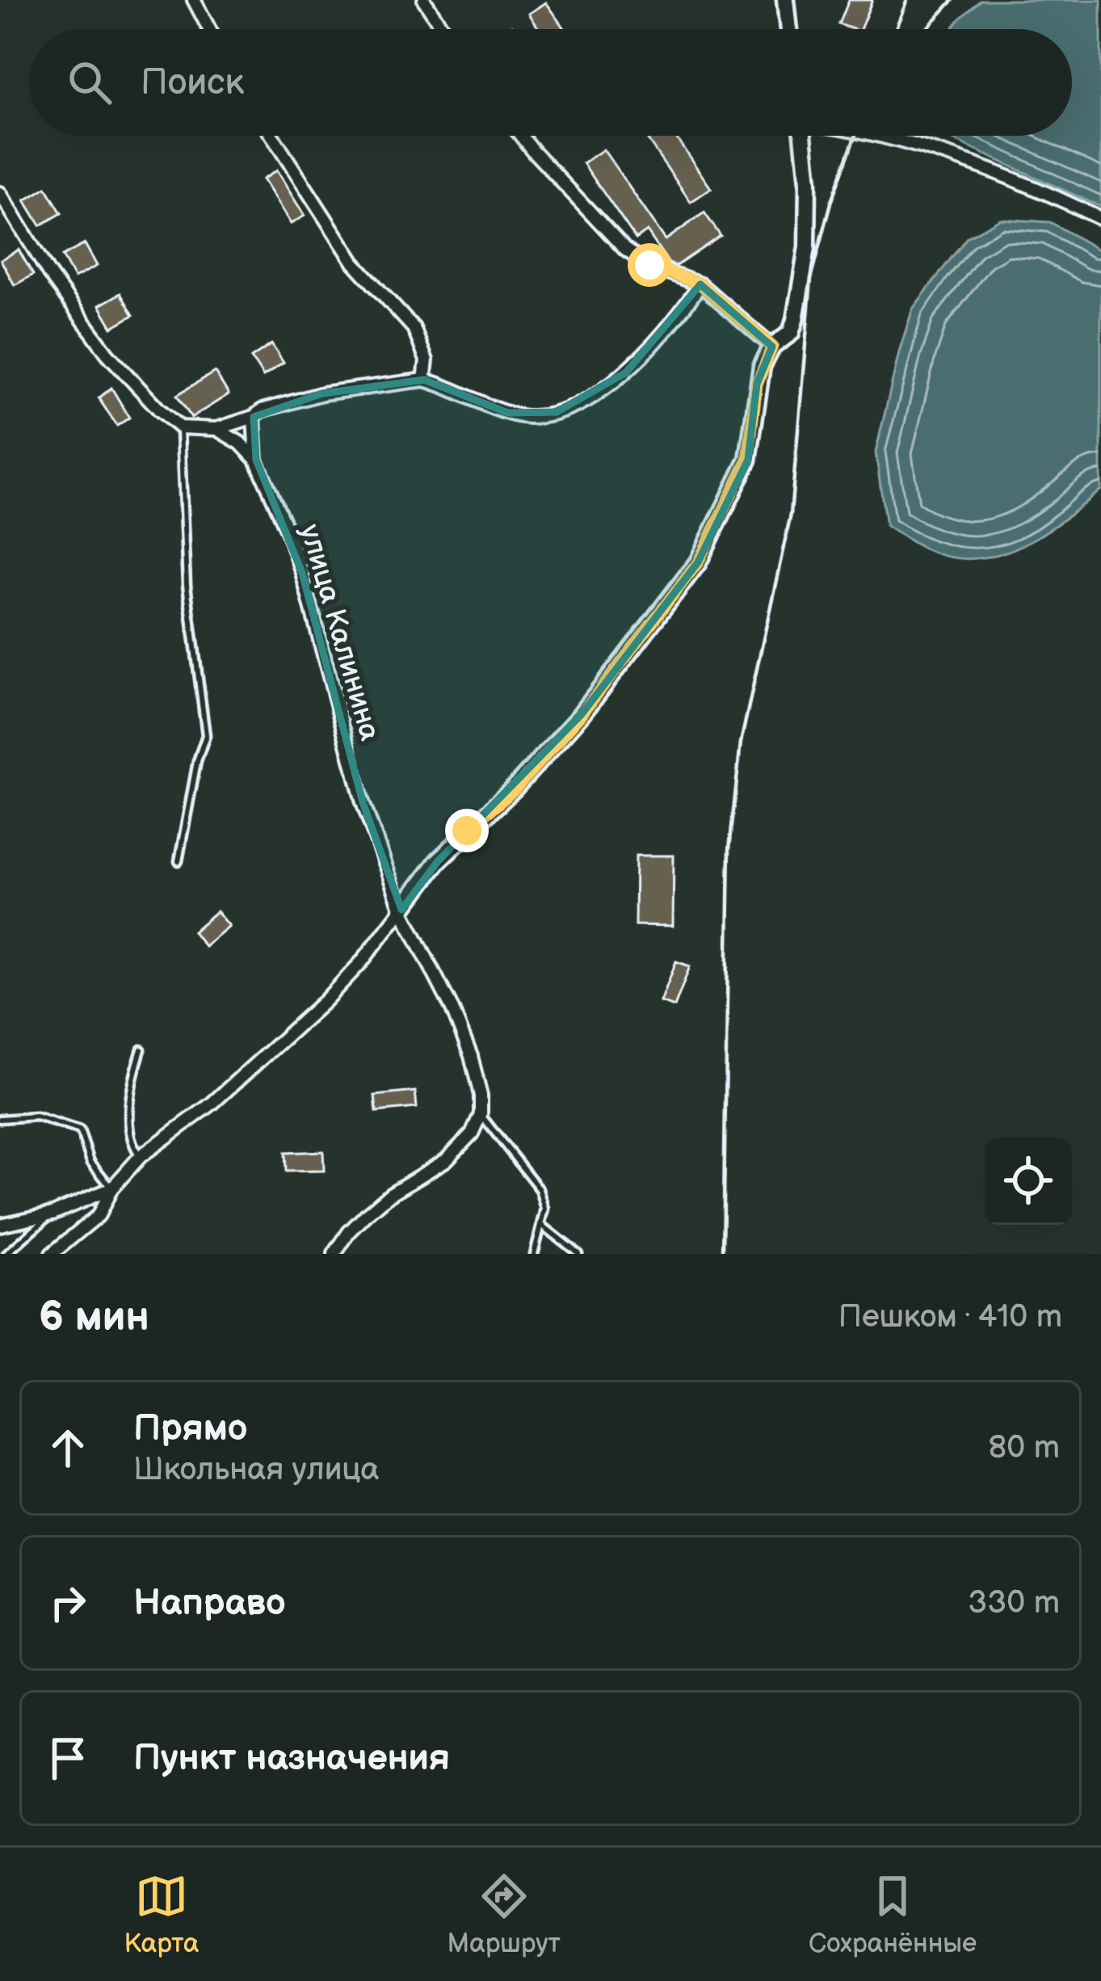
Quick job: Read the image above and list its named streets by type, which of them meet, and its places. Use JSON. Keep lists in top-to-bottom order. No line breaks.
{"streets":{"street":["улица Калинина"]},"page":{"search":"Поиск","heading":["6 мин","Пешком · 410 m"],"list":[["Прямо","Школьная улица","80 m"],["Направо","330 m"],"Пункт назначения"],"nav":["Карта","Маршрут","Сохранённые"]}}
